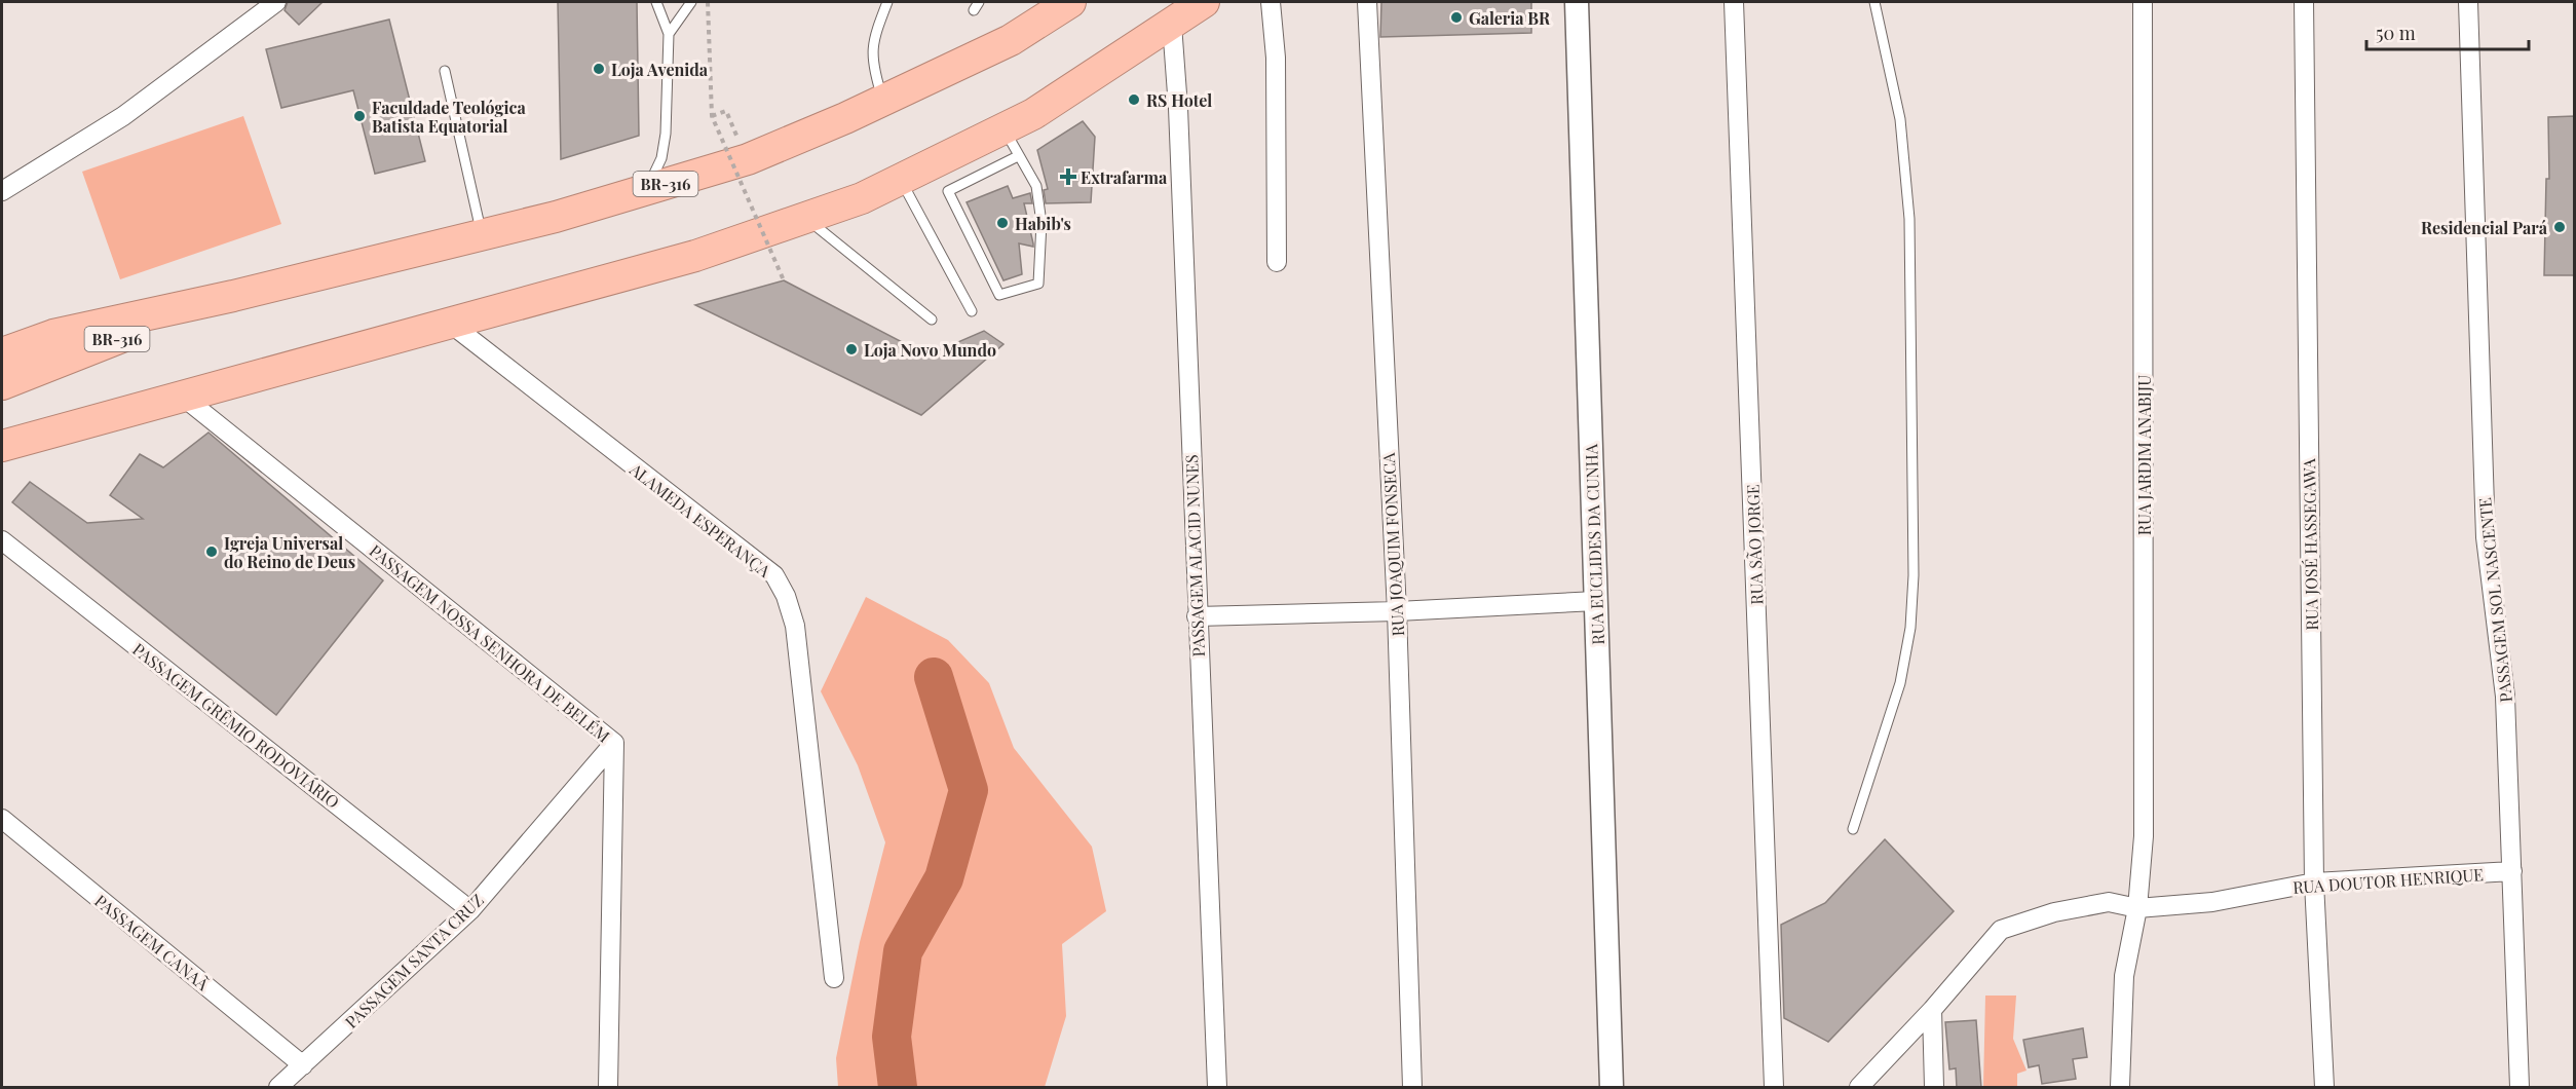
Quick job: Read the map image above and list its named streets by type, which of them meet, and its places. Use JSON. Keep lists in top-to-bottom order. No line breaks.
{"streets":{"highway":["BR-316"],"street":["RUA JARDIM ANABIJU","ALAMEDA ESPERANÇA","RUA JOAQUIM FONSECA","RUA EUCLIDES DA CUNHA","RUA SÃO JORGE","RUA JOSÉ HASSEGAWA","PASSAGEM ALACID NUNES","PASSAGEM SOL NASCENTE","PASSAGEM NOSSA SENHORA DE BELÉM","PASSAGEM GRÊMIO RODOVIÁRIO","RUA DOUTOR HENRIQUE","PASSAGEM CANAÃ","PASSAGEM SANTA CRUZ"]},"crossings":[["RUA JARDIM ANABIJU","RUA DOUTOR HENRIQUE"],["RUA JOSÉ HASSEGAWA","RUA DOUTOR HENRIQUE"],["PASSAGEM SOL NASCENTE","RUA DOUTOR HENRIQUE"],["PASSAGEM NOSSA SENHORA DE BELÉM","PASSAGEM SANTA CRUZ"],["PASSAGEM GRÊMIO RODOVIÁRIO","PASSAGEM SANTA CRUZ"],["PASSAGEM CANAÃ","PASSAGEM SANTA CRUZ"]],"places":{"other":["Galeria BR","Loja Avenida","RS Hotel","Faculdade Teológica Batista Equatorial","Habib's","Residencial Pará","Loja Novo Mundo","Igreja Universal do Reino de Deus"],"health":["Extrafarma"]},"scale_bar":"50 m"}
